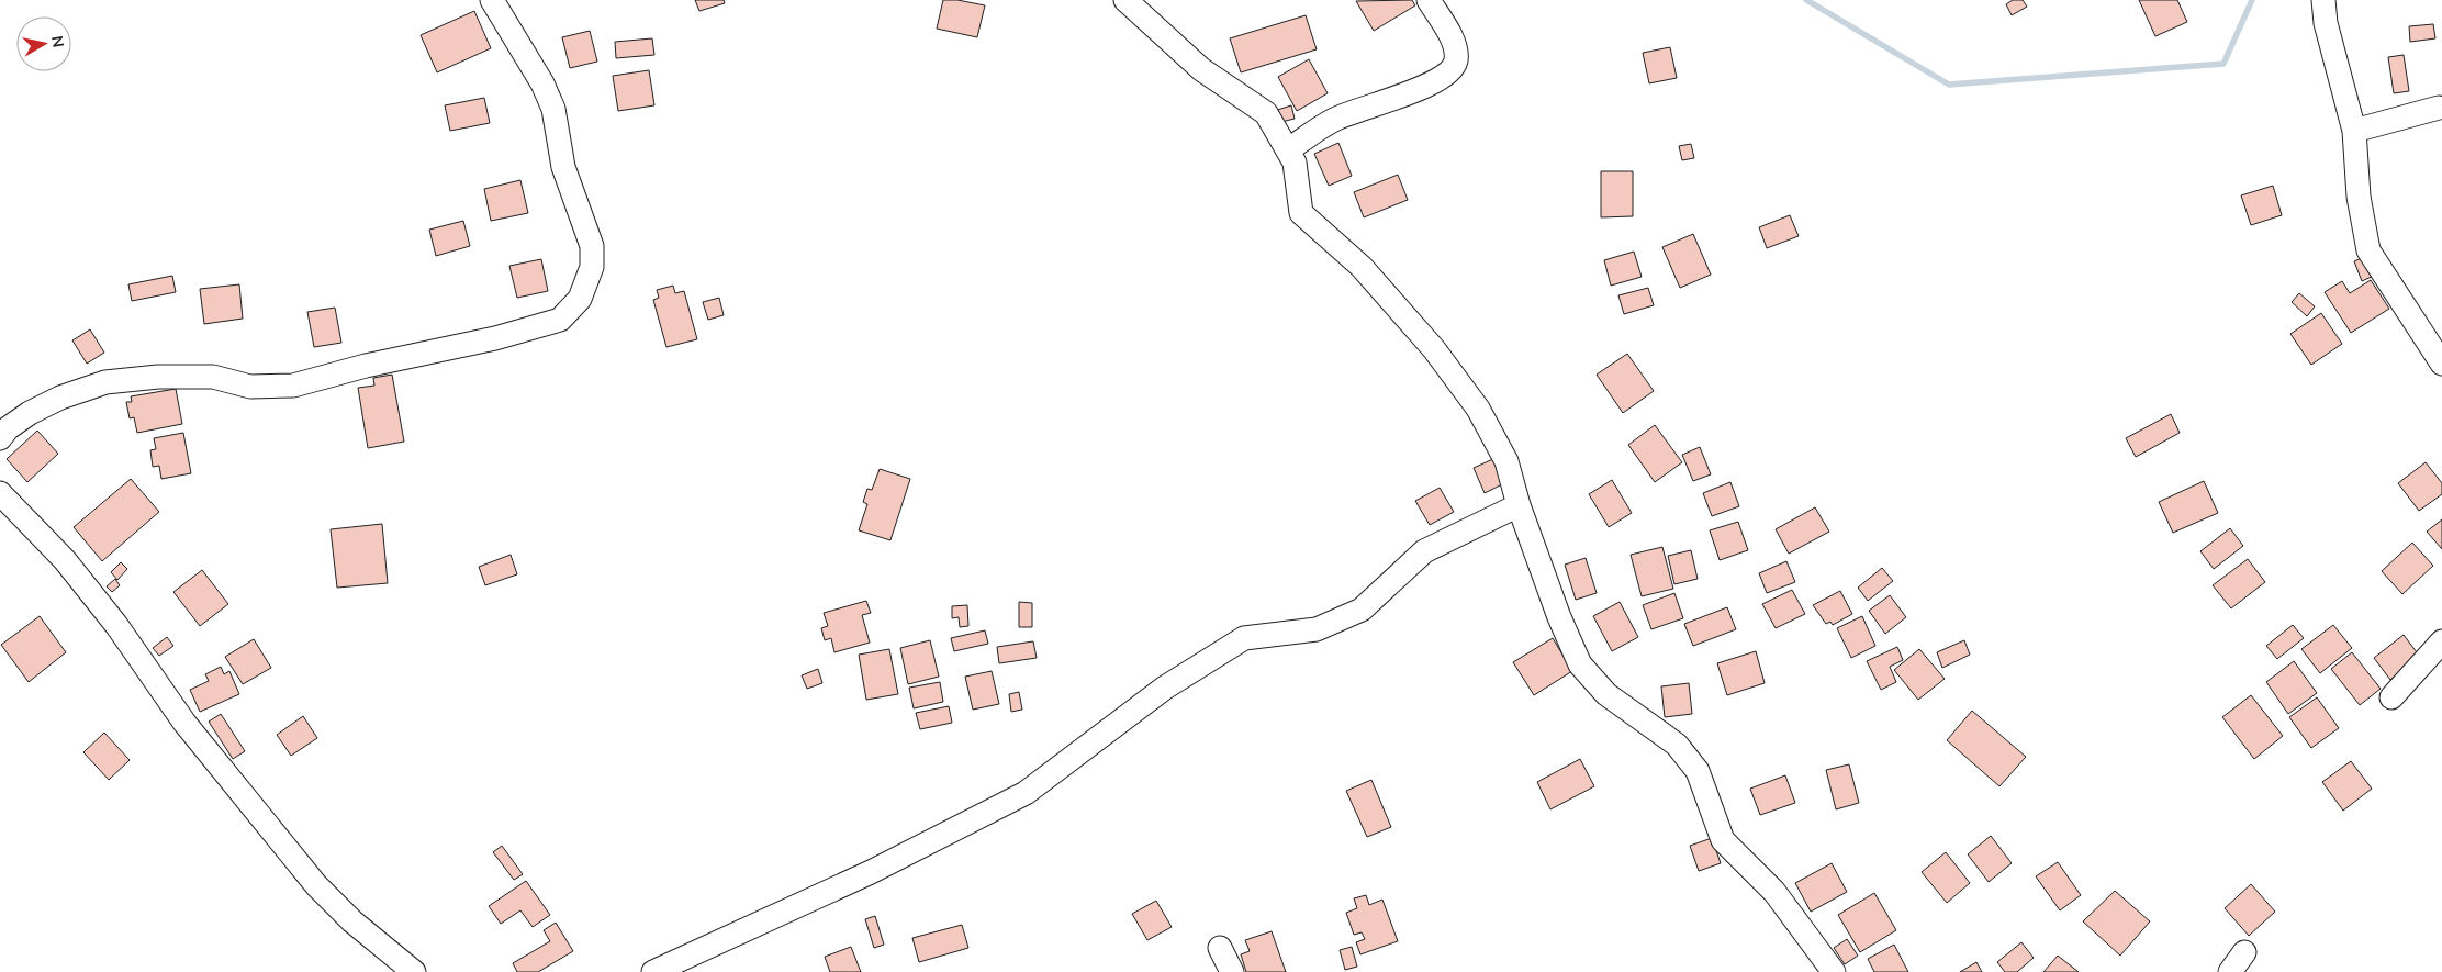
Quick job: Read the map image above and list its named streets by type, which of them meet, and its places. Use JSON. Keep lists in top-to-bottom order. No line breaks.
{"north":"right"}
